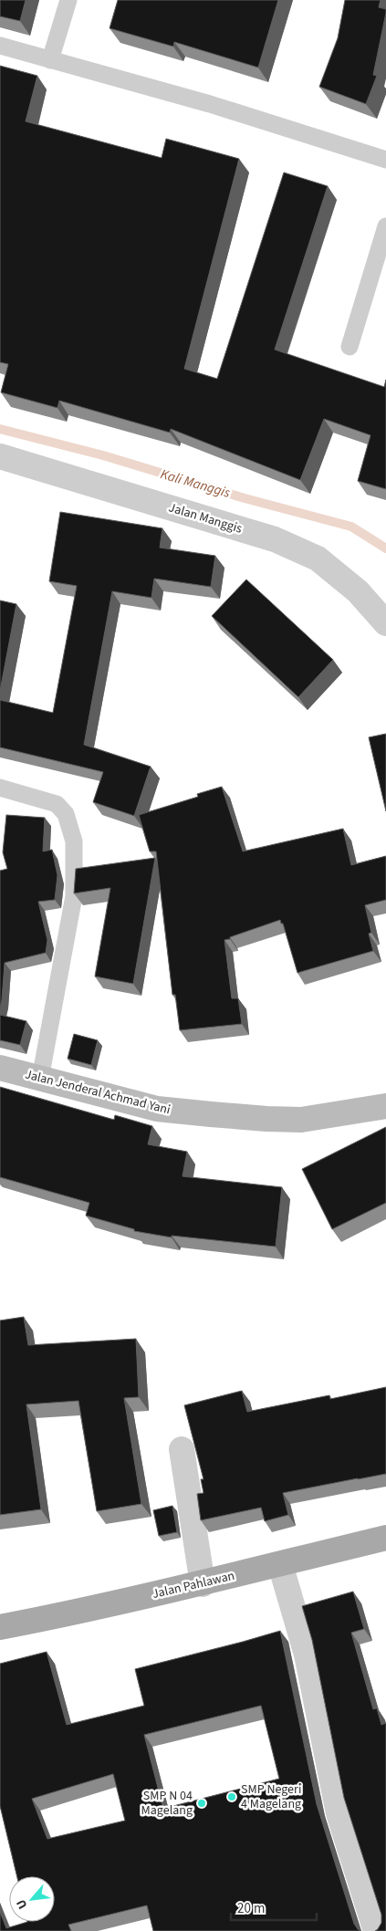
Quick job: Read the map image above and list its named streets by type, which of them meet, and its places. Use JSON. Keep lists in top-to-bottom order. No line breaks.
{"streets":{"main road":["Jalan Jenderal Achmad Yani","Jalan Pahlawan"],"street":["Jalan Manggis"]},"water":["Kali Manggis"],"places":["SMP Negeri 4 Magelang","SMP N 04 Magelang"],"scale_bar":"20 m","north":"bottom left"}
